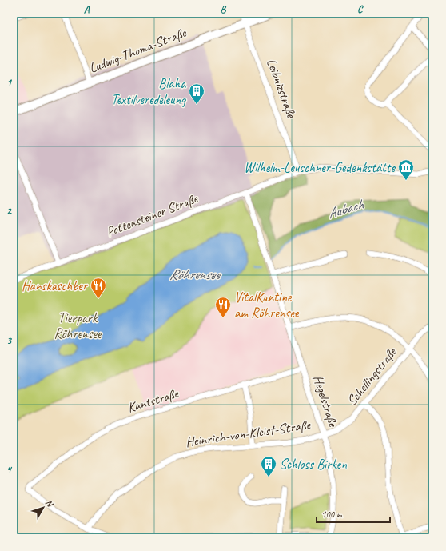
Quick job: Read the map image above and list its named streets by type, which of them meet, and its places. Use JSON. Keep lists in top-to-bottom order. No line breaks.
{"streets":{"street":["Ludwig-Thoma-Straße","Leibnizstraße","Pottensteiner Straße","Schellingstraße","Kantstraße","Hegelstraße","Heinrich-von-Kleist-Straße"]},"crossings":[["Ludwig-Thoma-Straße","Leibnizstraße"],["Leibnizstraße","Pottensteiner Straße"],["Pottensteiner Straße","Hegelstraße"],["Schellingstraße","Hegelstraße"],["Schellingstraße","Heinrich-von-Kleist-Straße"],["Kantstraße","Hegelstraße"],["Kantstraße","Heinrich-von-Kleist-Straße"],["Hegelstraße","Heinrich-von-Kleist-Straße"]],"water":["Aubach","Röhrensee"],"parks":["Tierpark Röhrensee"],"places":{"building":["Blaha Textilveredeleung","Schloss Birken"],"museum":["Wilhelm-Leuschner-Gedenkstätte"],"restaurant":["Hanskaschber","VitalKantine am Röhrensee"]},"scale_bar":"100 m","north":"top right","grid":{"columns":["A","B","C"],"rows":["1","2","3","4"]}}
